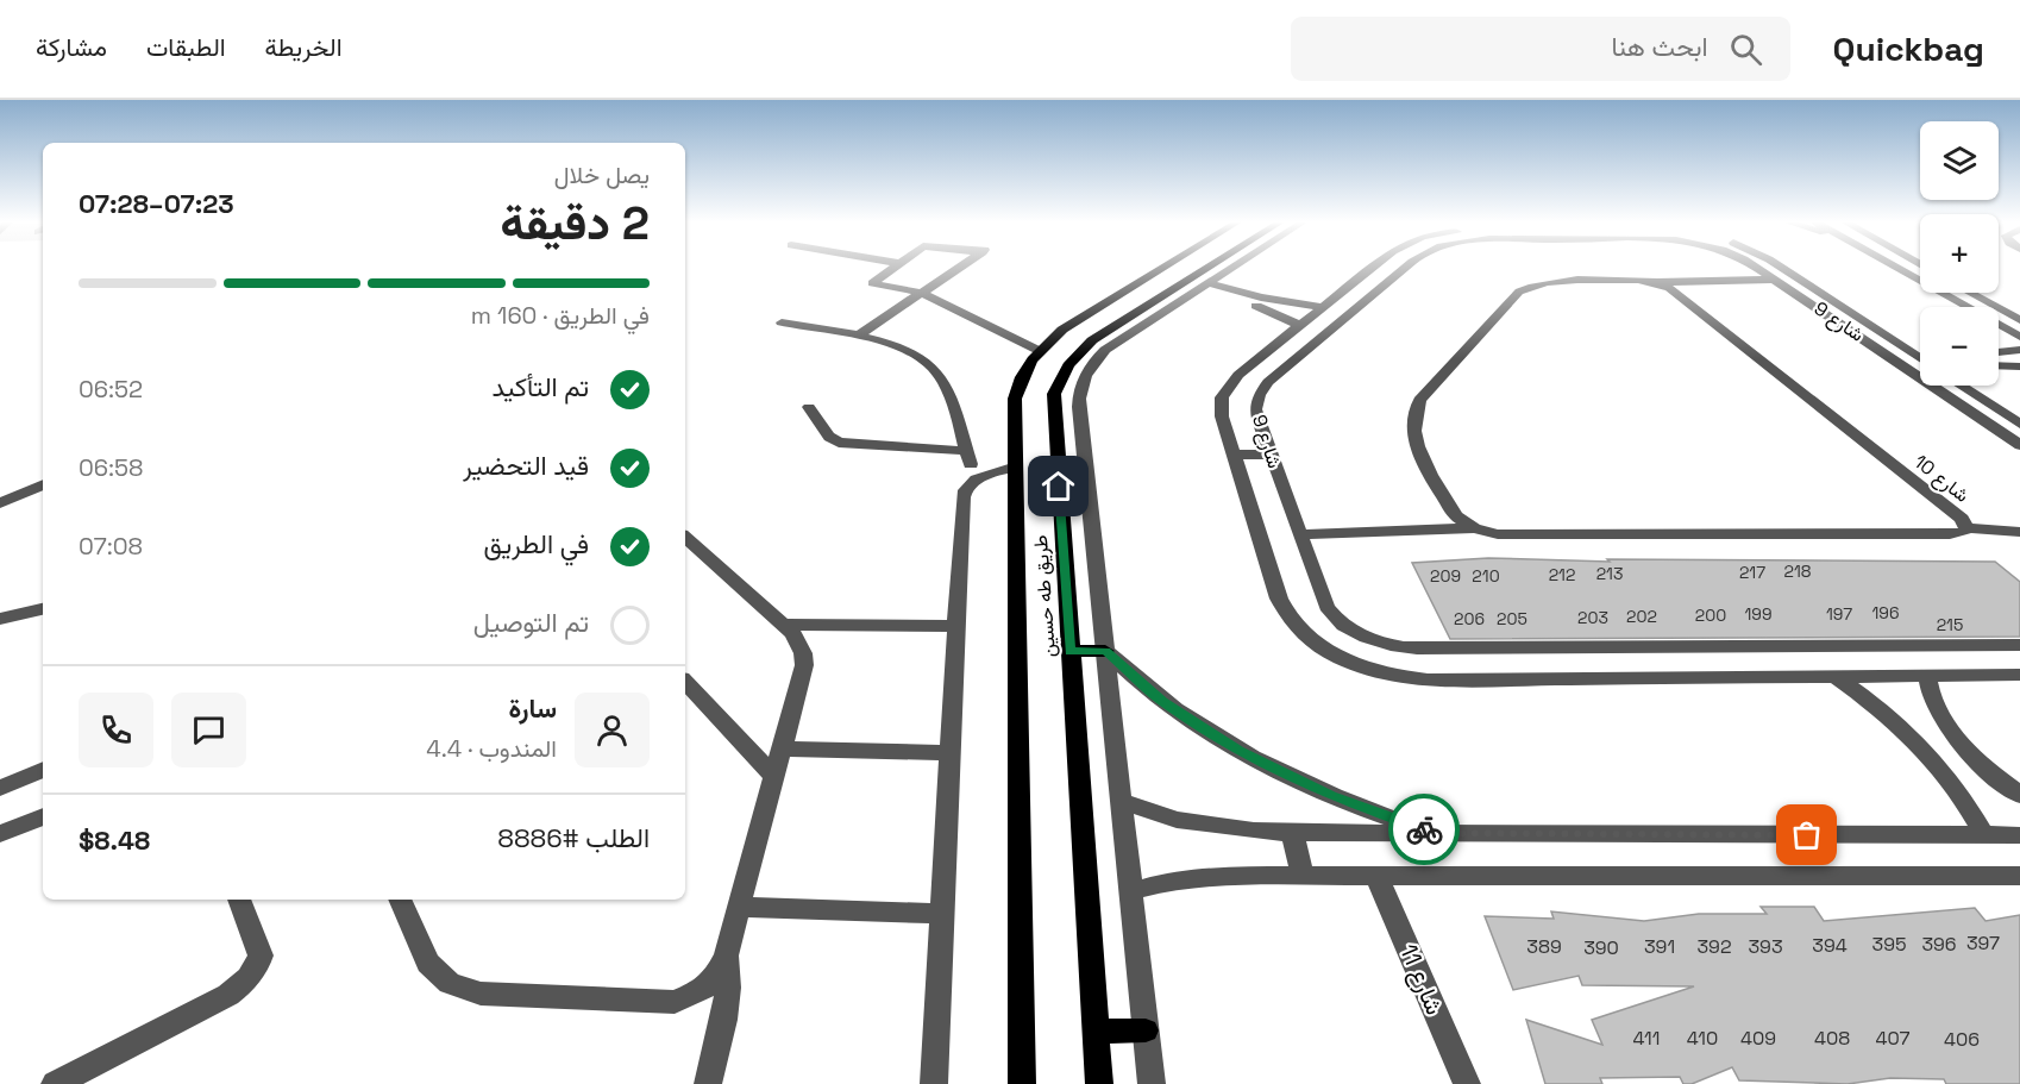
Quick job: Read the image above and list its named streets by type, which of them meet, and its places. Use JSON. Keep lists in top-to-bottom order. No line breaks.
{"streets":{"main road":["طريق طه حسين"],"street":["شارع 9","شارع 10","شارع 11"]},"crossings":[["شارع 9","شارع 10"]],"house_numbers":["218","217","213","212","209","210","196","199","197","200","202","203","206","205","215","397","395","396","394","389","391","392","393","390","411","410","409","408","407","406"],"page":{"header":"Quickbag","search":"ابحث هنا","nav":["الخريطة","الطبقات","مشاركة"],"map_buttons":["+","−"],"heading":["2 دقيقة","يصل خلال","07:23–07:28"],"panel":["سارة","المندوب · 4.4","الطلب #8886","$8.48"],"bar":"في الطريق · 160 m","list":[["تم التأكيد","06:52"],["قيد التحضير","06:58"],["في الطريق","07:08"],"تم التوصيل"]}}
